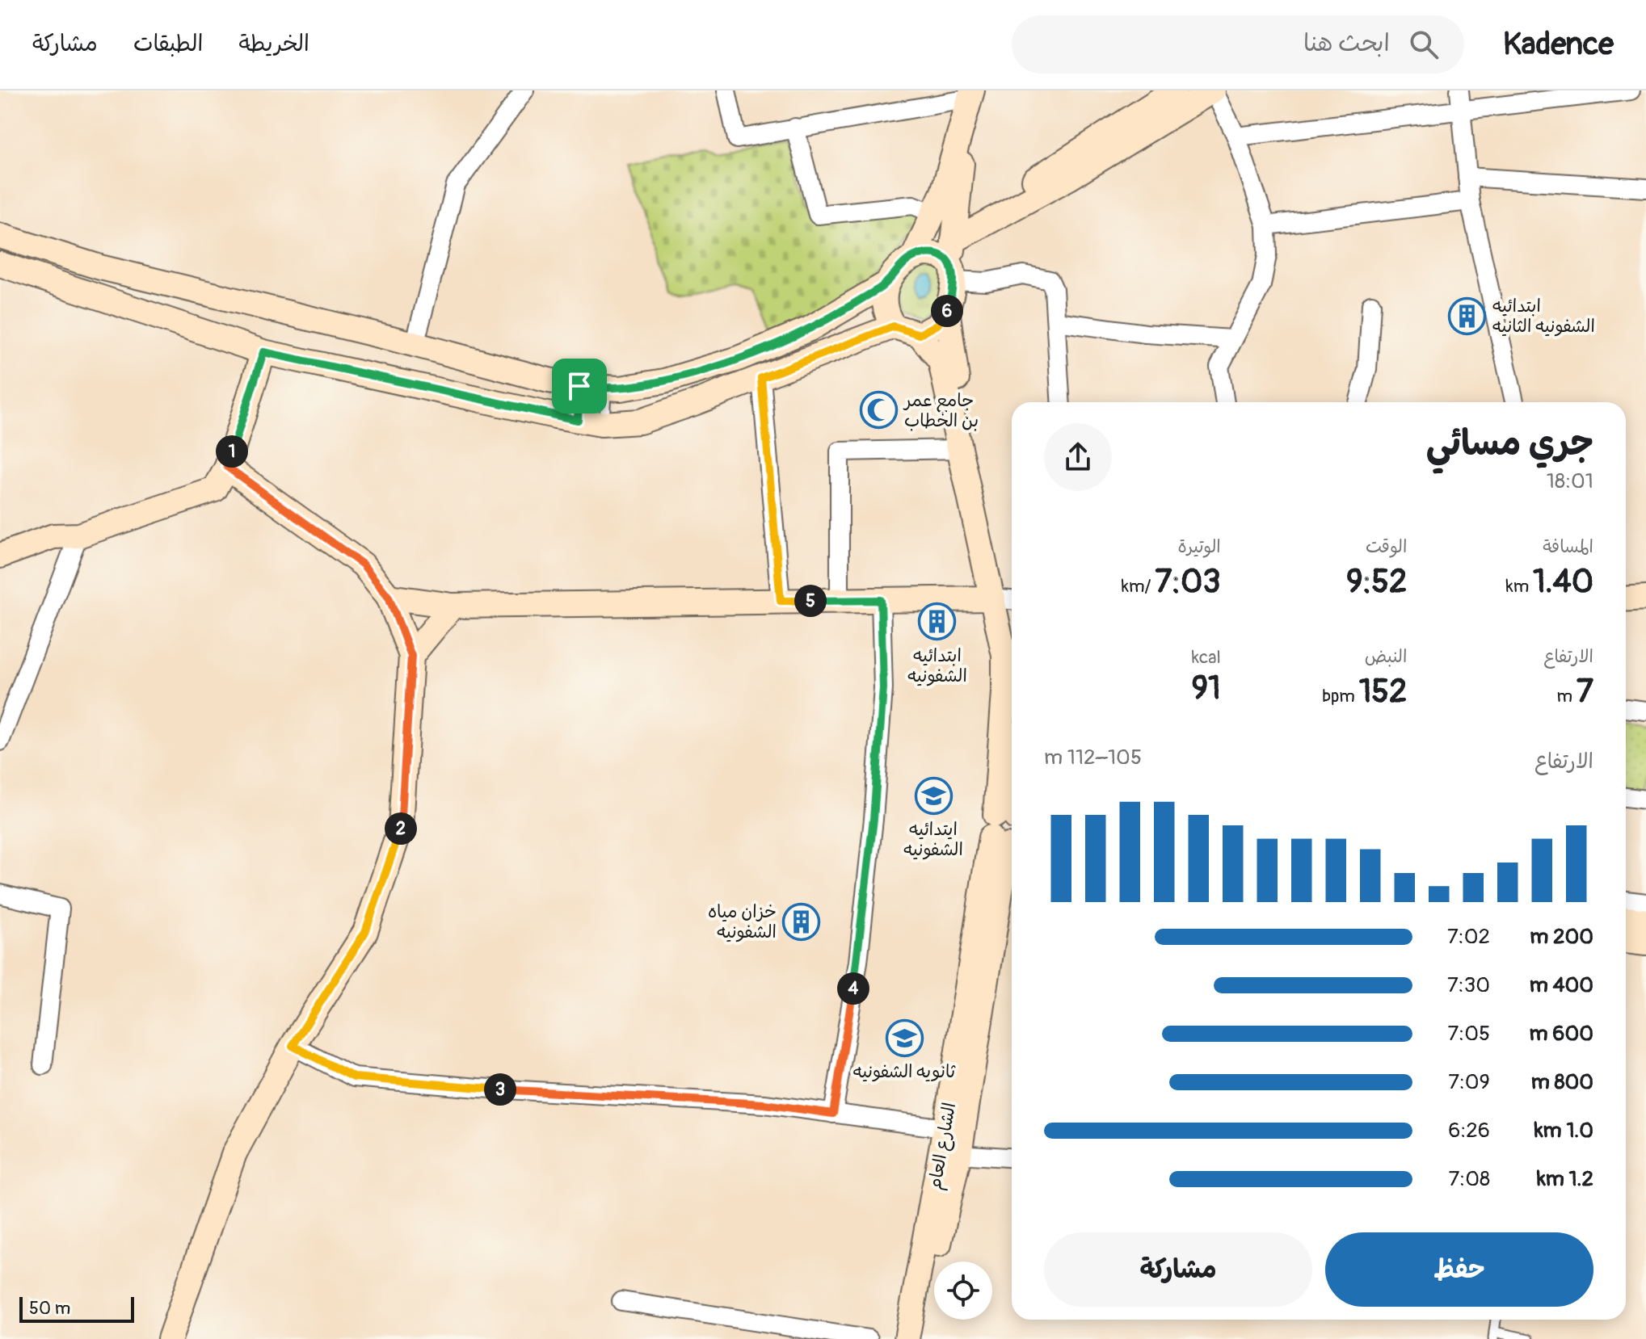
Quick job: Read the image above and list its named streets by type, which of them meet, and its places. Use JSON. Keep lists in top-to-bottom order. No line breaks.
{"streets":{"main road":["الشارع العام"]},"places":{"building":["ابتدائيه الشفونيه الثانيه","ابتدائيه الشفونيه","خزان مياه الشفونيه"],"mosque":["جامع عمر بن الخطاب"],"school or university":["ايتدائيه الشفونيه","ثانويه الشفونيه"]},"scale_bar":"50 m","page":{"header":"Kadence","search":"ابحث هنا","nav":["الخريطة","الطبقات","مشاركة"],"pins":["6","1","5","2","4","3"],"heading":["جري مسائي","18:01"],"stats":[["المسافة","1.40 km"],["الوقت","9:52"],["الوتيرة","7:03 /km"],["الارتفاع","7 m"],["النبض","152 bpm"],["kcal","91"]],"chart":["الارتفاع","105–112 m"],"list":[{"name":"200 m","note":"7:02"},{"name":"400 m","note":"7:30"},{"name":"600 m","note":"7:05"},{"name":"800 m","note":"7:09"},{"name":"1.0 km","note":"6:26"},{"name":"1.2 km","note":"7:08"}],"buttons":["حفظ","مشاركة"],"scale":"50 m"}}
